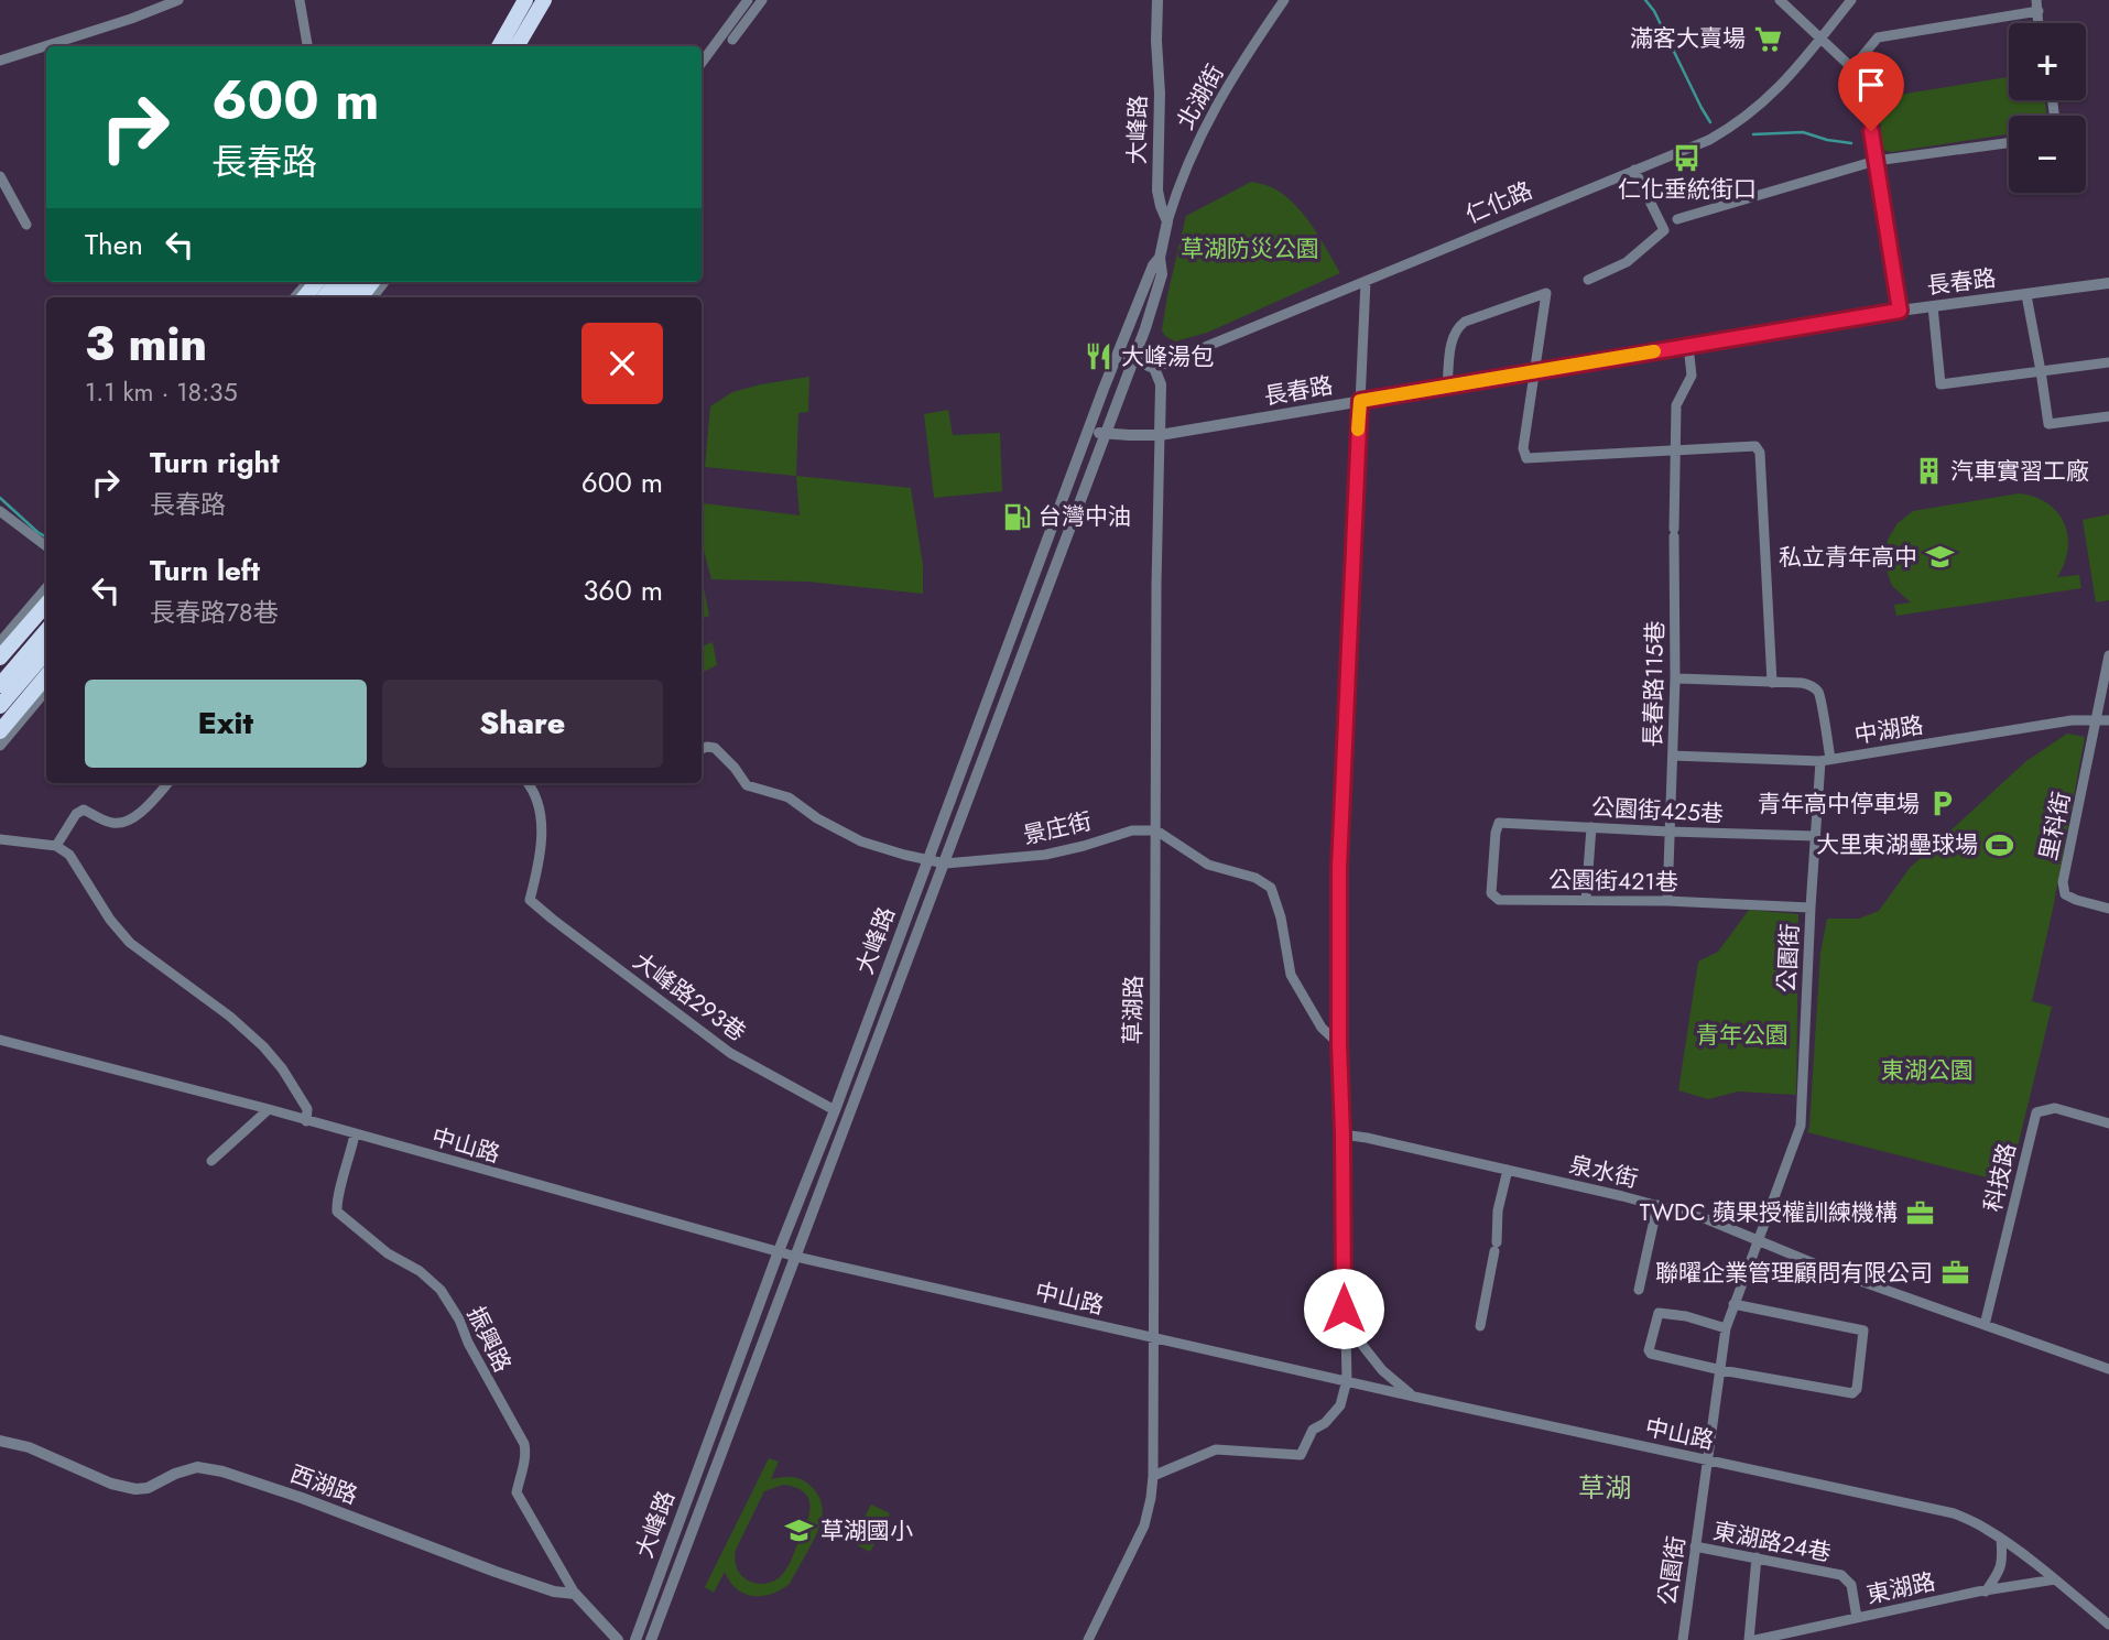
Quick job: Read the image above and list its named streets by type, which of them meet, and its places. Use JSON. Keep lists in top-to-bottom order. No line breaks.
{"streets":{"street":["北湖街","大峰路","仁化路","長春路","長春路115巷","中湖路","公園街425巷","里科街","景庄街","公園街421巷","公園街","大峰路293巷","草湖路","中山路","泉水街","科技路","振興路","西湖路","東湖路24巷","東湖路"]},"crossings":[["北湖街","大峰路"],["大峰路","長春路"],["大峰路","景庄街"],["大峰路","大峰路293巷"],["大峰路","中山路"],["仁化路","草湖路"],["長春路","長春路115巷"],["長春路","草湖路"],["長春路115巷","中湖路"],["長春路115巷","公園街425巷"],["長春路115巷","公園街421巷"],["中湖路","里科街"],["中湖路","公園街"],["公園街425巷","公園街421巷"],["公園街425巷","公園街"],["景庄街","草湖路"],["公園街421巷","公園街"],["公園街","中山路"],["公園街","泉水街"],["公園街","東湖路24巷"],["草湖路","中山路"],["中山路","振興路"],["中山路","東湖路"],["泉水街","科技路"],["振興路","西湖路"],["東湖路24巷","東湖路"]],"districts":["草湖"],"parks":["草湖防災公園","青年公園","東湖公園"],"places":{"supermarket":["滿客大賣場"],"bus stop":["仁化垂統街口"],"restaurant":["大峰湯包"],"building":["汽車實習工廠"],"fuel station":["台灣中油"],"school or university":["私立青年高中","草湖國小"],"parking":["青年高中停車場"],"sports":["大里東湖壘球場"],"office":["TWDC 蘋果授權訓練機構","聯曜企業管理顧問有限公司"]},"page":{"map_buttons":["+","−"],"turn":["600 m","長春路"],"then":"Then","heading":["3 min","1.1 km · 18:35"],"list":[{"name":"Turn right","note":"長春路","value":"600 m"},{"name":"Turn left","note":"長春路78巷","value":"360 m"}],"buttons":["Exit","Share"]}}
